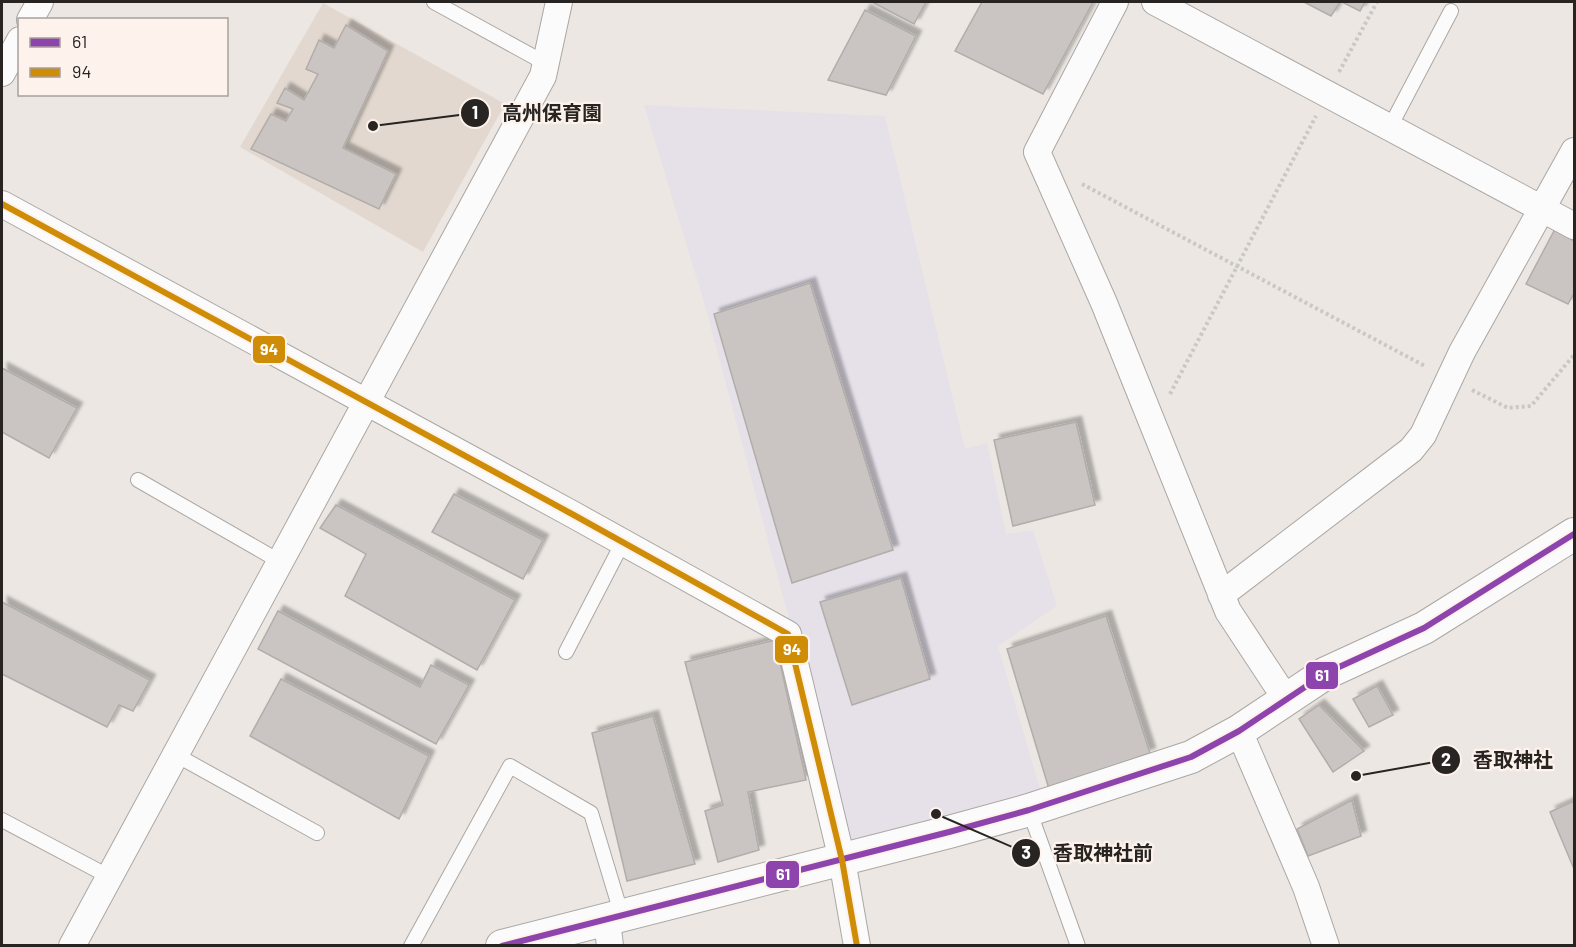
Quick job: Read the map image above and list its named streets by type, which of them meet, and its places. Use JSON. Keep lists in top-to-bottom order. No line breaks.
{"places":["高州保育園","香取神社","香取神社前"],"lines":["transit line 94","transit line 61"],"legend":["61","94"]}
